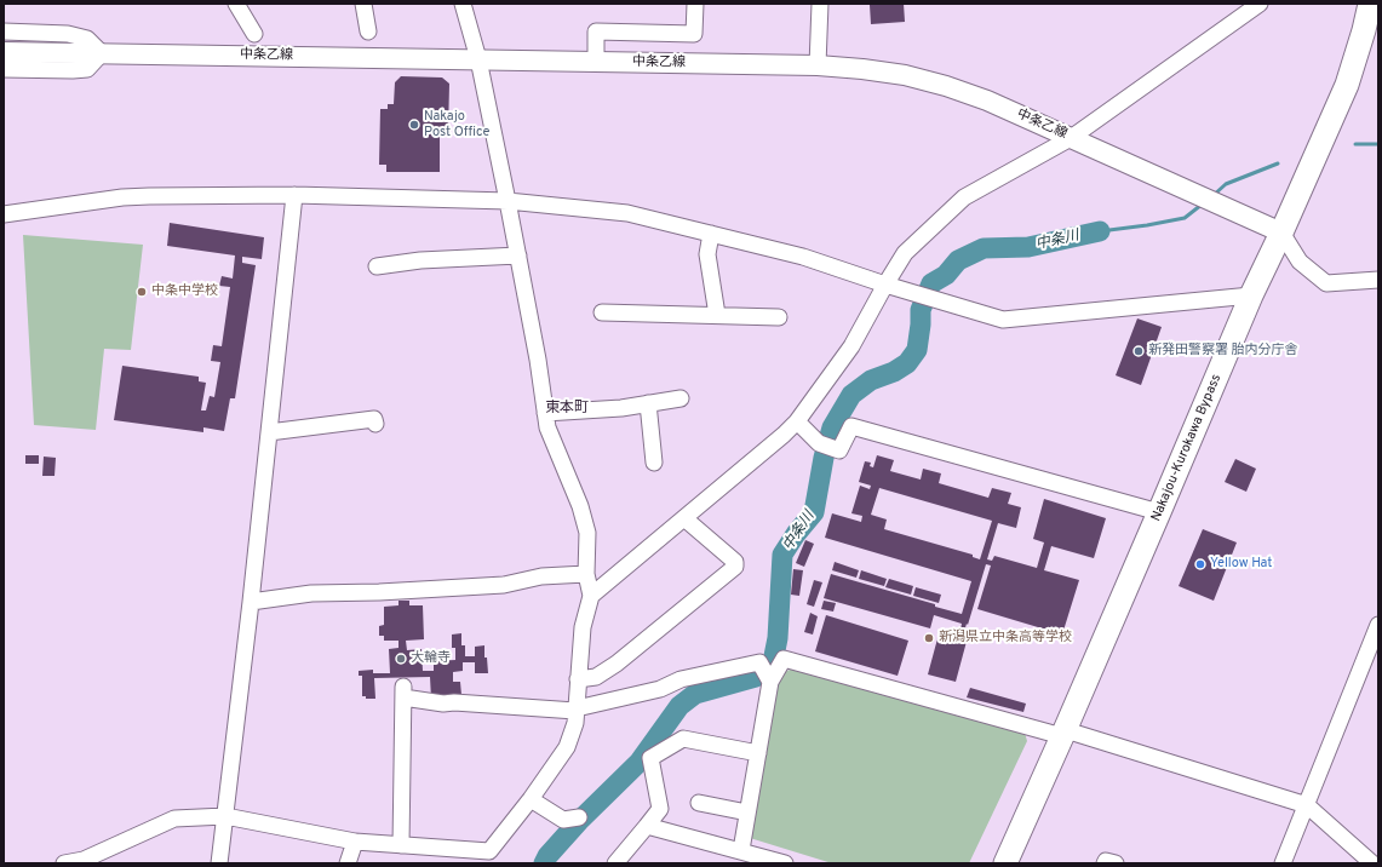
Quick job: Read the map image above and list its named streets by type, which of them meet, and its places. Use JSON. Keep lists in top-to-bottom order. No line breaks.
{"streets":{"highway":["Nakajou-Kurokawa Bypass"],"main road":["中条乙線"]},"crossings":[["中条乙線","Nakajou-Kurokawa Bypass"]],"districts":["東本町"],"water":["中条川"],"places":["Nakajo Post Office","中条中学校","新発田警察署 胎内分庁舎","Yellow Hat","新潟県立中条高等学校","大輪寺"]}
